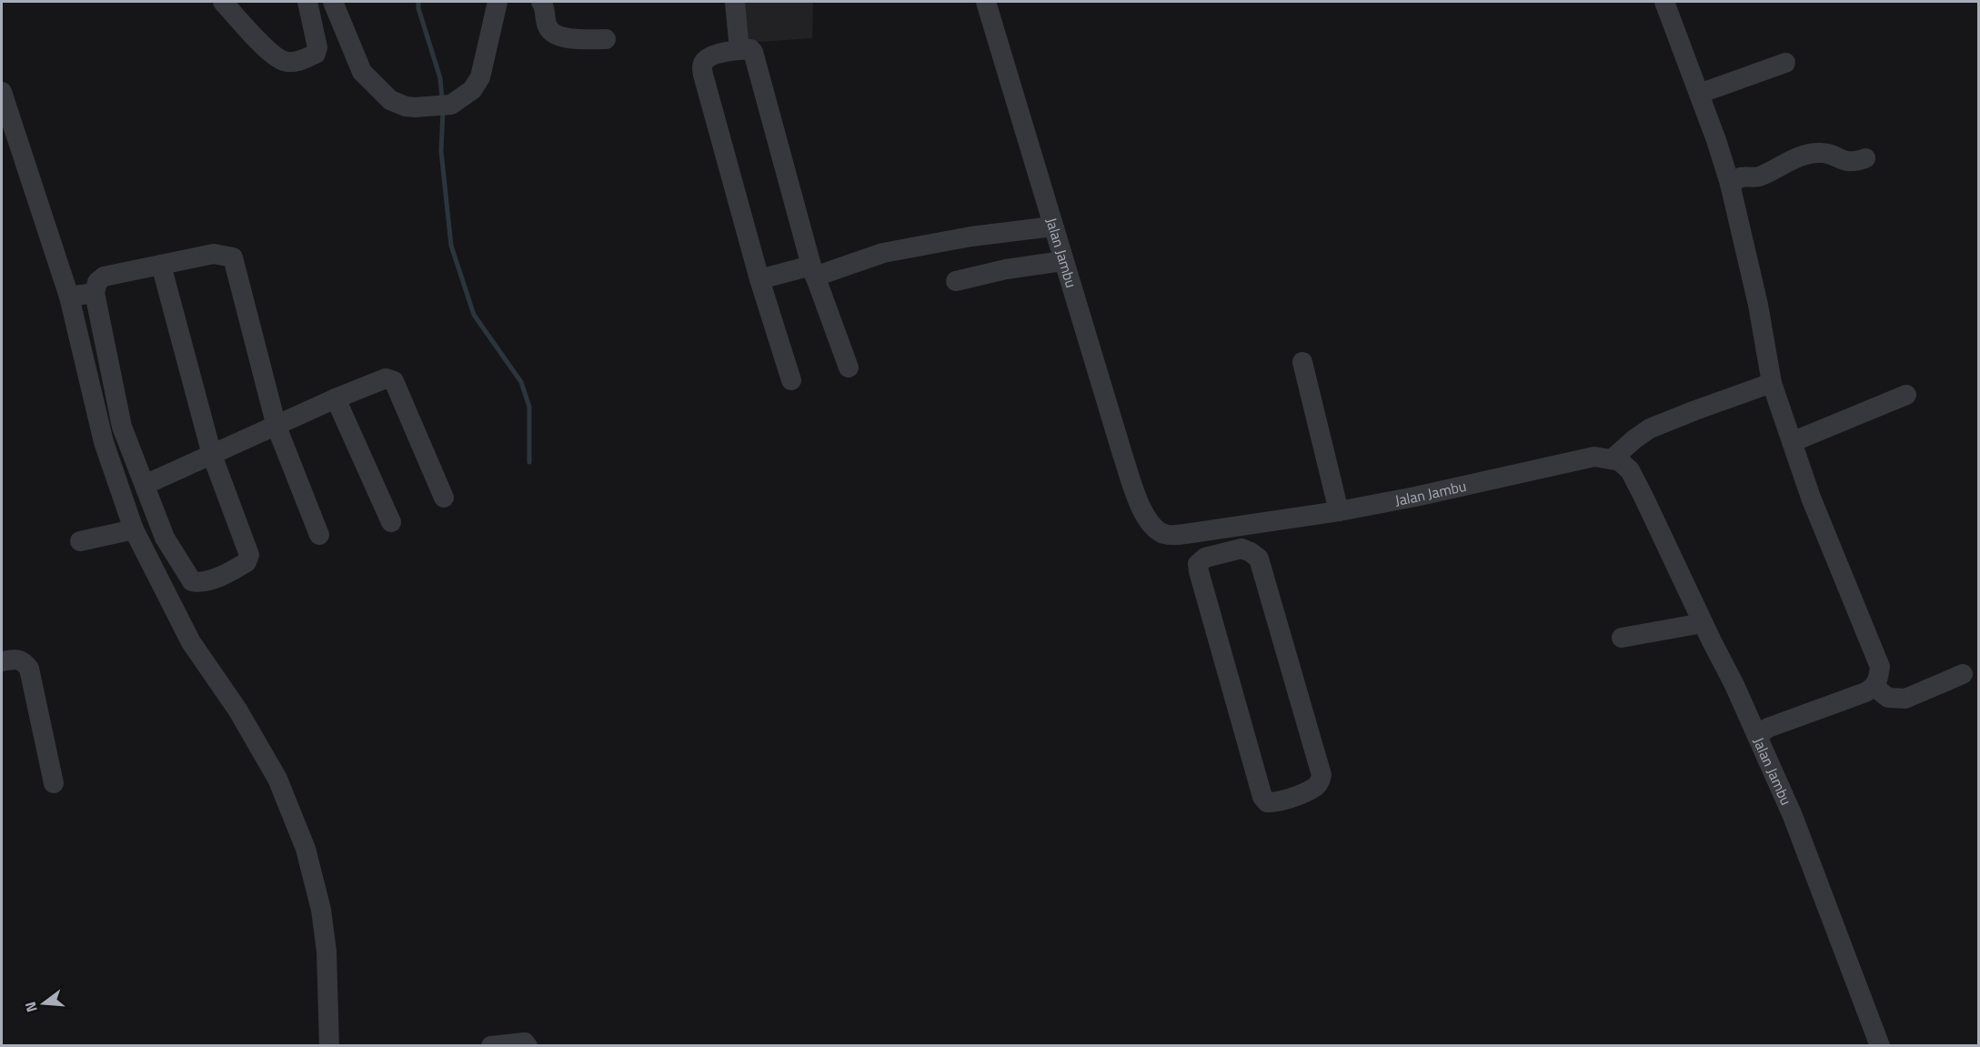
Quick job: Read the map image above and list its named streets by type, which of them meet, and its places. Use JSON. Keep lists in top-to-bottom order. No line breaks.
{"streets":{"street":["Jalan Jambu"]},"north":"left"}
